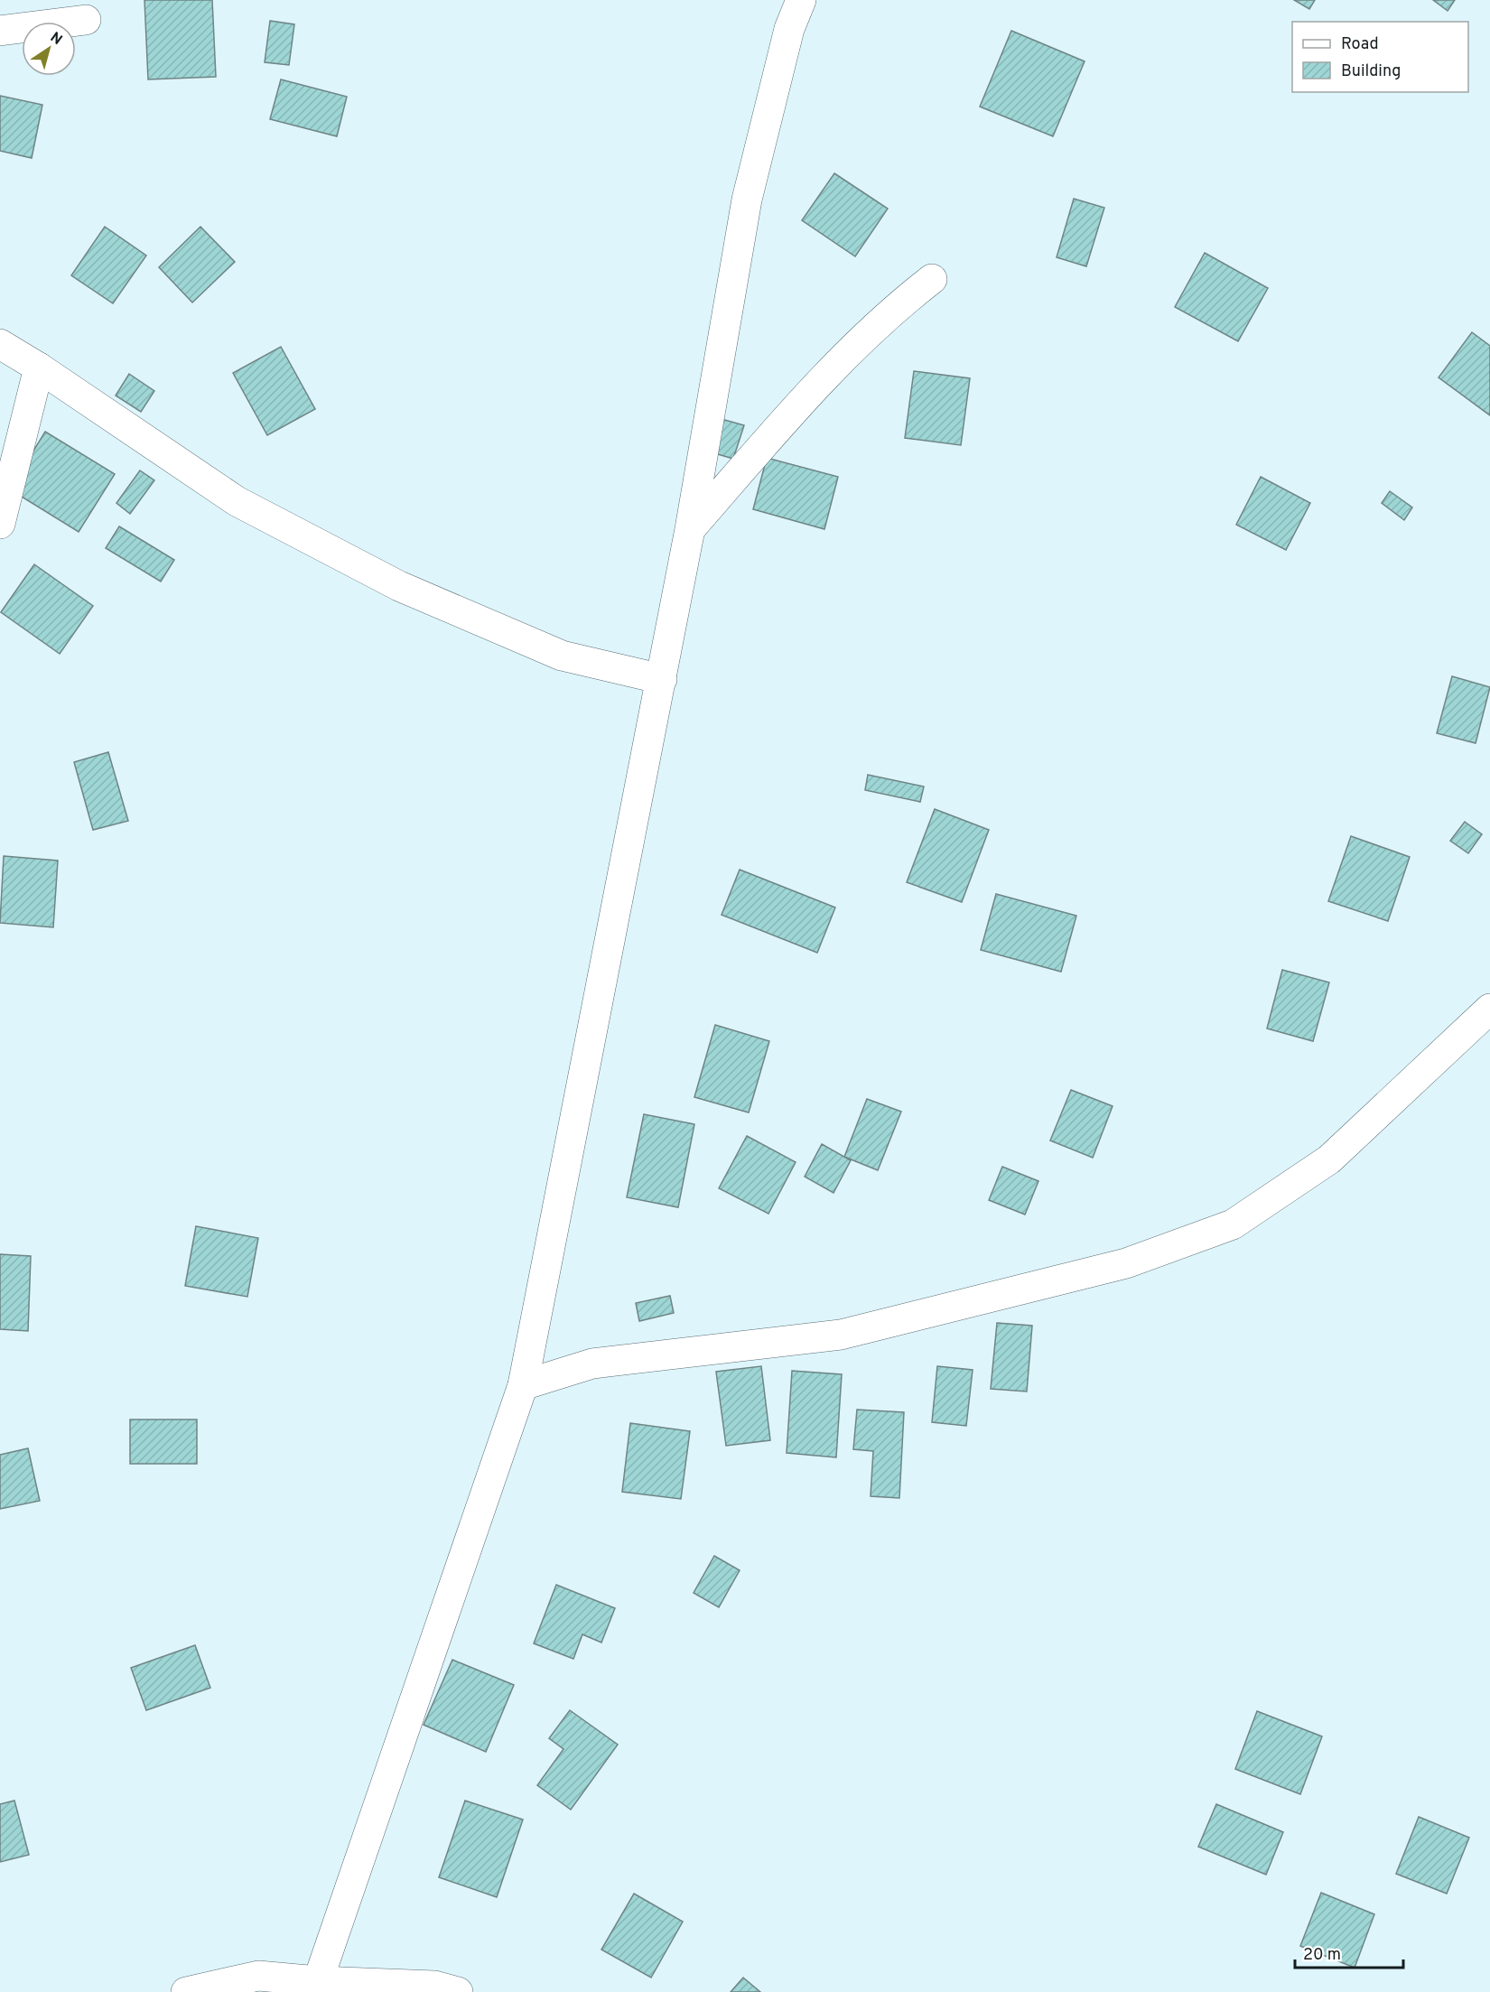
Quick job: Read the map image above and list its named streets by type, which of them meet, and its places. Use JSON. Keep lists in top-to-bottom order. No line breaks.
{"legend":["Road","Building"],"scale_bar":"20 m","north":"top right"}
